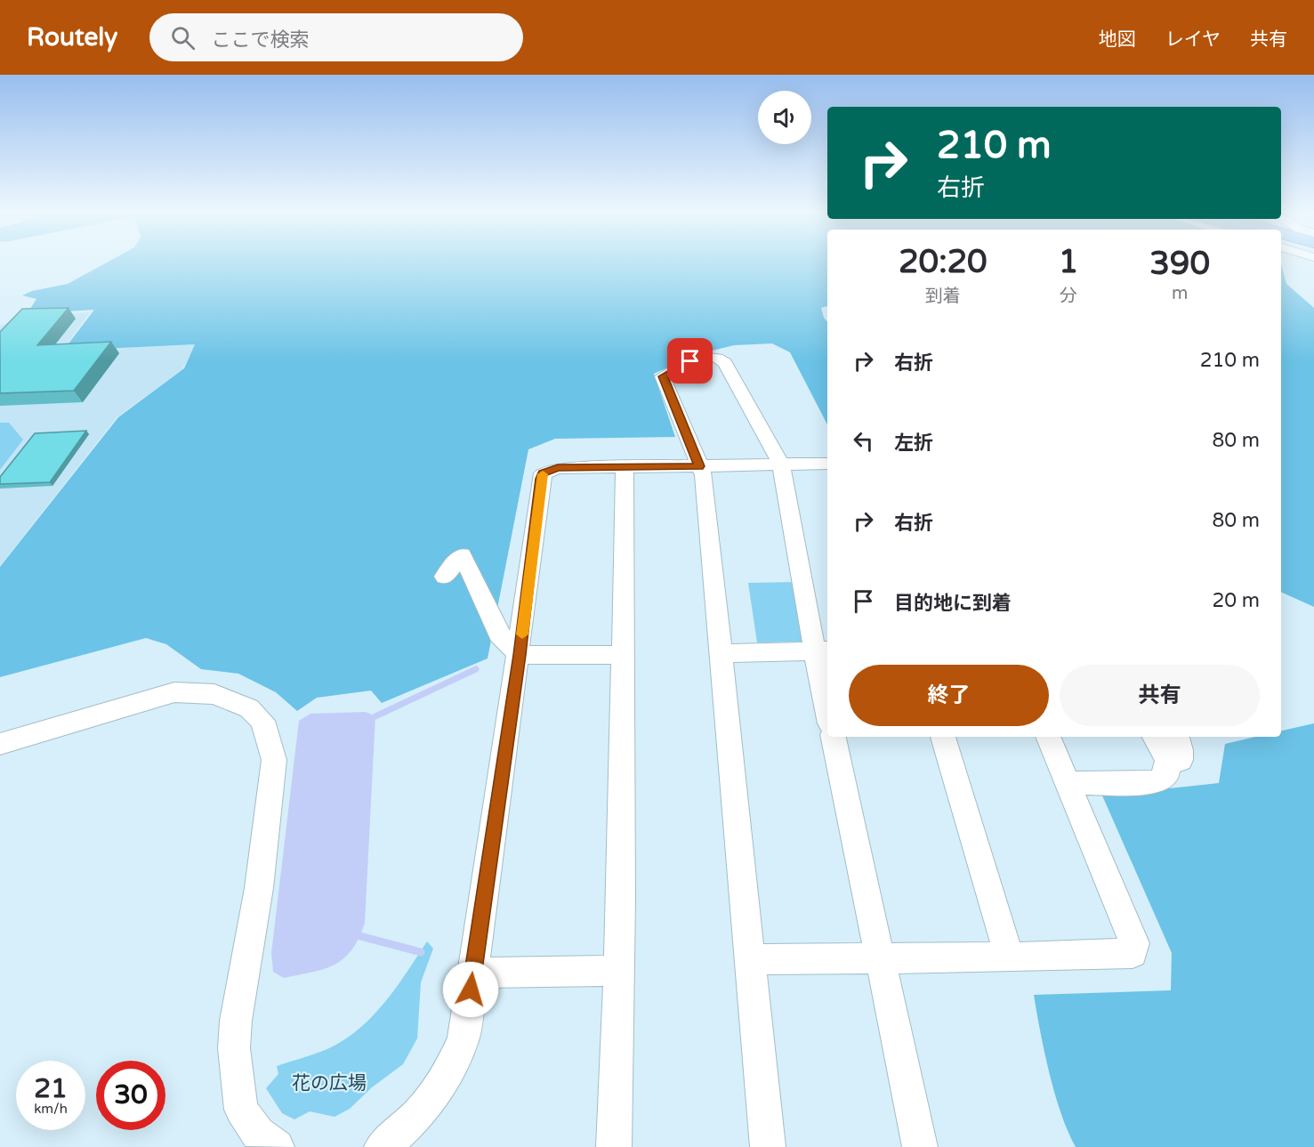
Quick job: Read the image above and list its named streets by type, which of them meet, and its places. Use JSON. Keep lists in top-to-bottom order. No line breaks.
{"parks":["花の広場"],"page":{"header":"Routely","search":"ここで検索","nav":["地図","レイヤ","共有"],"turn":["210 m","右折"],"eta":["20:20","到着","1","分","390","m"],"list":[{"name":"右折","value":"210 m"},{"name":"左折","value":"80 m"},{"name":"右折","value":"80 m"},{"name":"目的地に到着","value":"20 m"}],"buttons":["終了","共有"],"speed":"21 km/h","limit":"30"}}
